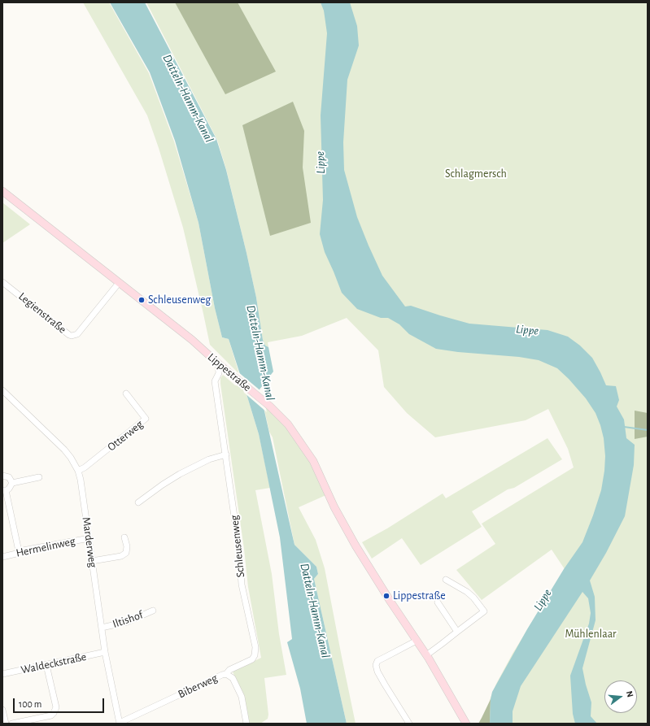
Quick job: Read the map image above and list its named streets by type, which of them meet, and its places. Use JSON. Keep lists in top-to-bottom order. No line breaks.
{"streets":{"main road":["Lippestraße"],"street":["Legienstraße","Otterweg","Marderweg","Schleusenweg","Hermelinweg","Iltishof","Waldeckstraße","Biberweg"]},"crossings":[["Legienstraße","Lippestraße"],["Lippestraße","Schleusenweg"],["Otterweg","Marderweg"],["Marderweg","Hermelinweg"],["Marderweg","Iltishof"],["Marderweg","Waldeckstraße"],["Marderweg","Biberweg"],["Schleusenweg","Biberweg"]],"water":["Datteln-Hamm-Kanal","Lippe"],"parks":["Schlagmersch","Mühlenlaar"],"places":["Schleusenweg","Lippestraße"],"scale_bar":"100 m","north":"right"}
